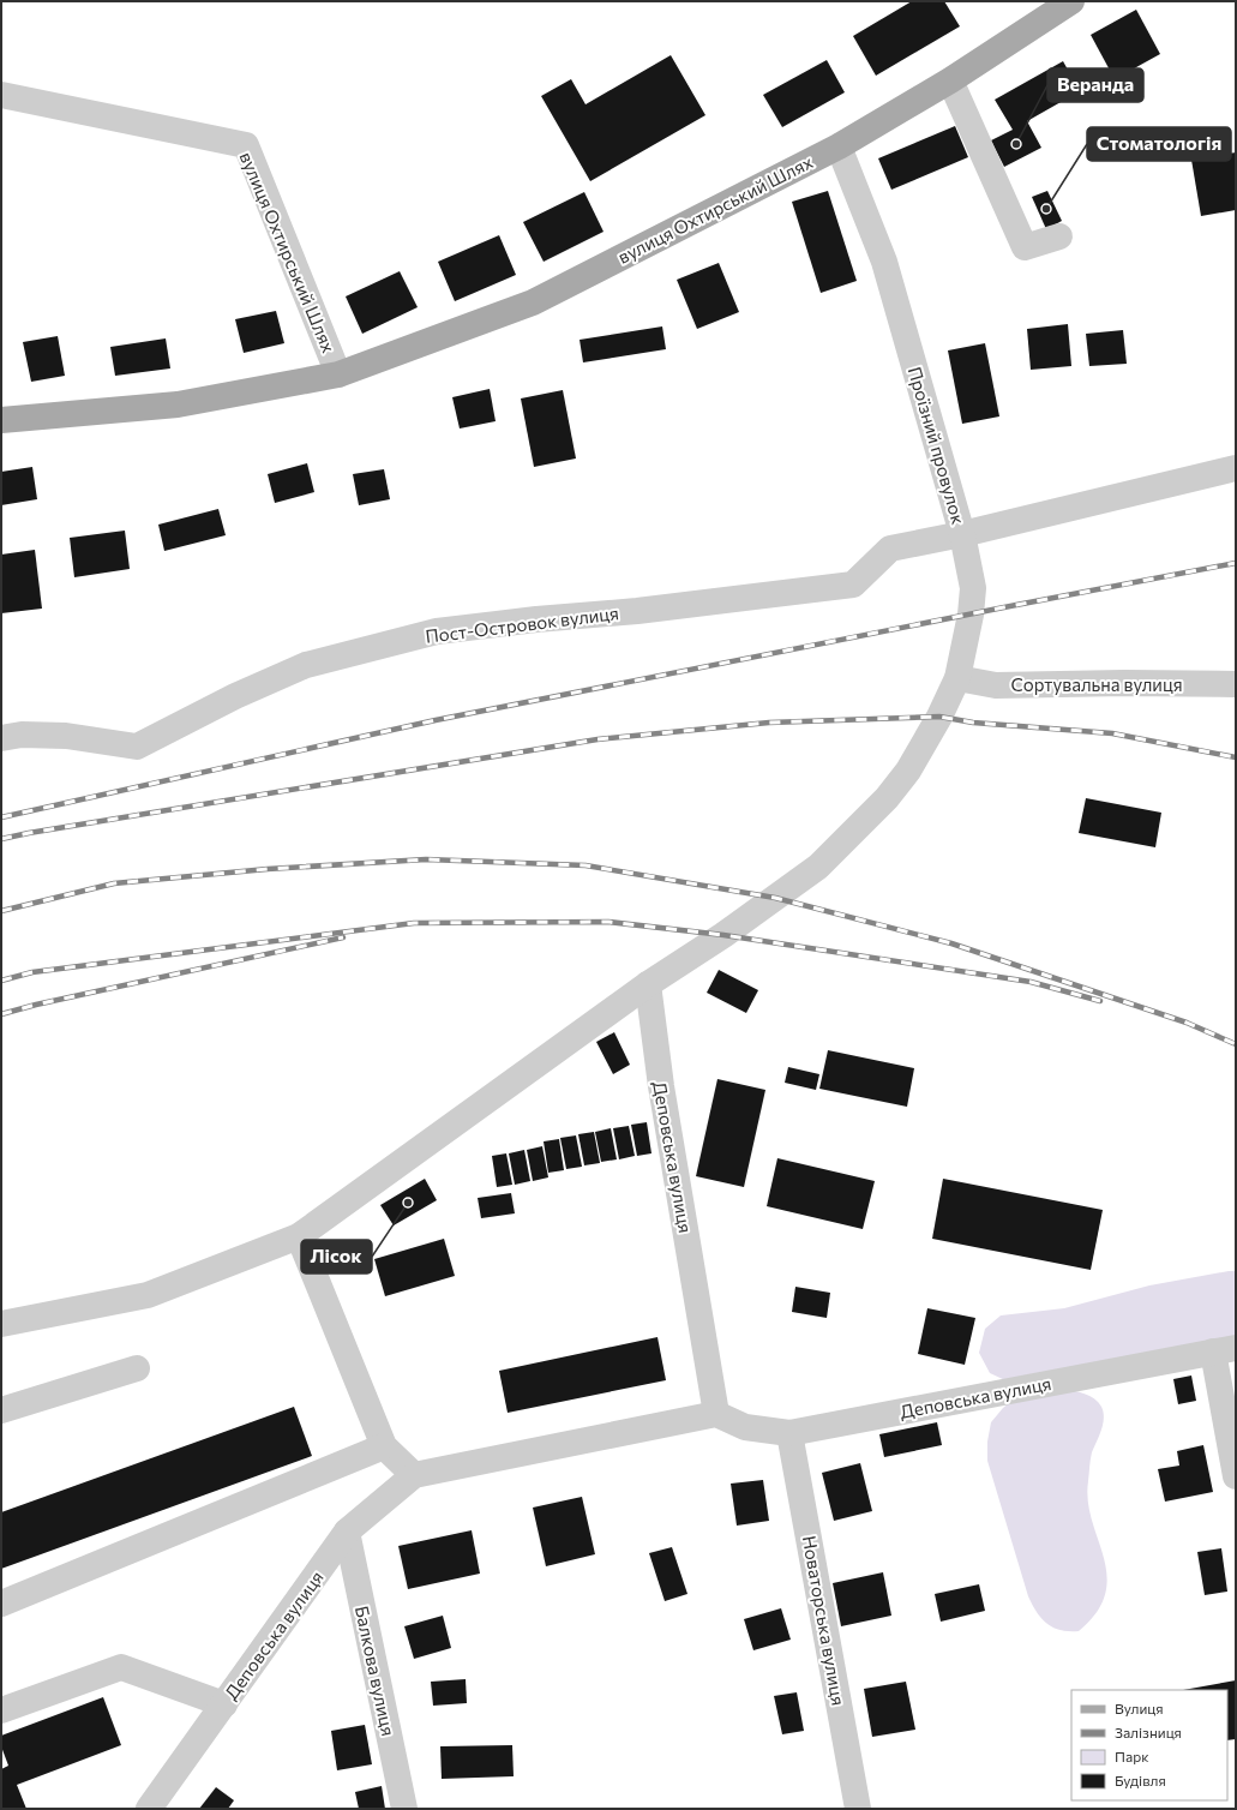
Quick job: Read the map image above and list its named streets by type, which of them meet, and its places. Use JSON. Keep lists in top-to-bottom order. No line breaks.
{"streets":{"main road":["вулиця Охтирський Шлях"],"street":["Проїзний провулок","Пост-Островок вулиця","Сортувальна вулиця","Деповська вулиця","Новаторська вулиця","Балкова вулиця"]},"crossings":[["вулиця Охтирський Шлях","Проїзний провулок"],["Проїзний провулок","Пост-Островок вулиця"],["Деповська вулиця","Новаторська вулиця"],["Деповська вулиця","Балкова вулиця"]],"places":["Веранда","Стоматологія","Лісок"],"legend":["Вулиця","Залізниця","Парк","Будівля"]}
